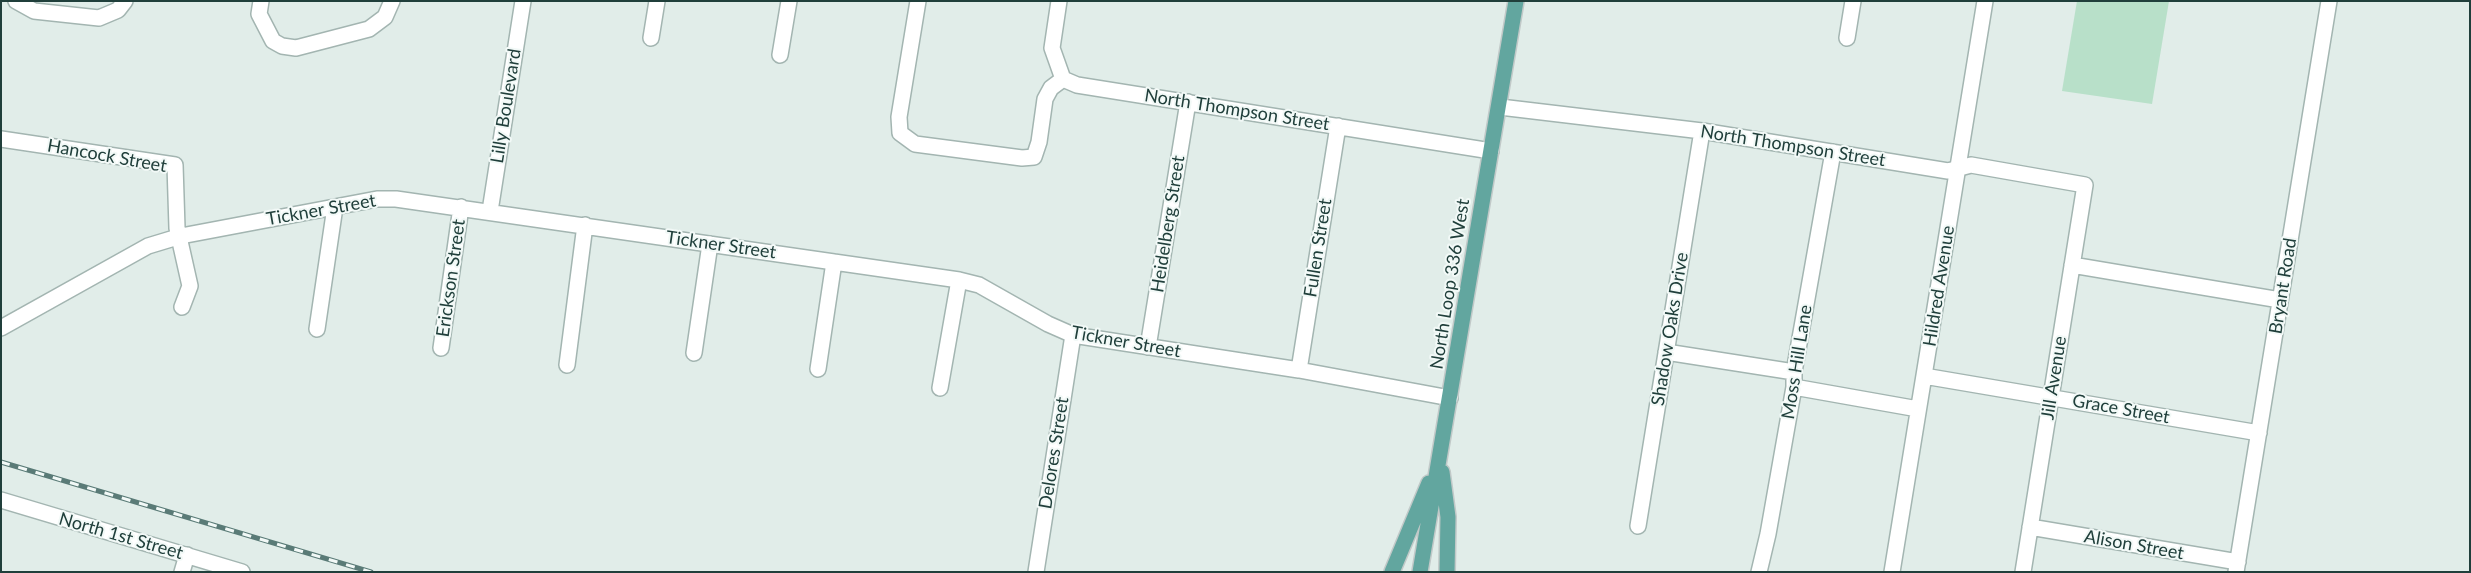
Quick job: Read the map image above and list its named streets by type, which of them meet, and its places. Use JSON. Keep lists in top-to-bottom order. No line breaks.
{"streets":{"main road":["North Loop 336 West"],"street":["Lilly Boulevard","North Thompson Street","Hancock Street","Tickner Street","Heidelberg Street","Fullen Street","Erickson Street","Hildred Avenue","Bryant Road","Shadow Oaks Drive","Moss Hill Lane","Jill Avenue","Grace Street","Delores Street","North 1st Street","Alison Street"]},"crossings":[["Lilly Boulevard","Tickner Street"],["North Thompson Street","Heidelberg Street"],["North Thompson Street","Fullen Street"],["North Thompson Street","North Loop 336 West"],["North Thompson Street","Hildred Avenue"],["North Thompson Street","Shadow Oaks Drive"],["North Thompson Street","Moss Hill Lane"],["North Thompson Street","Jill Avenue"],["Hancock Street","Tickner Street"],["Tickner Street","Heidelberg Street"],["Tickner Street","Fullen Street"],["Tickner Street","Erickson Street"],["Tickner Street","North Loop 336 West"],["Tickner Street","Delores Street"],["Hildred Avenue","Grace Street"],["Bryant Road","Grace Street"],["Bryant Road","Alison Street"],["Jill Avenue","Grace Street"],["Jill Avenue","Alison Street"]]}
